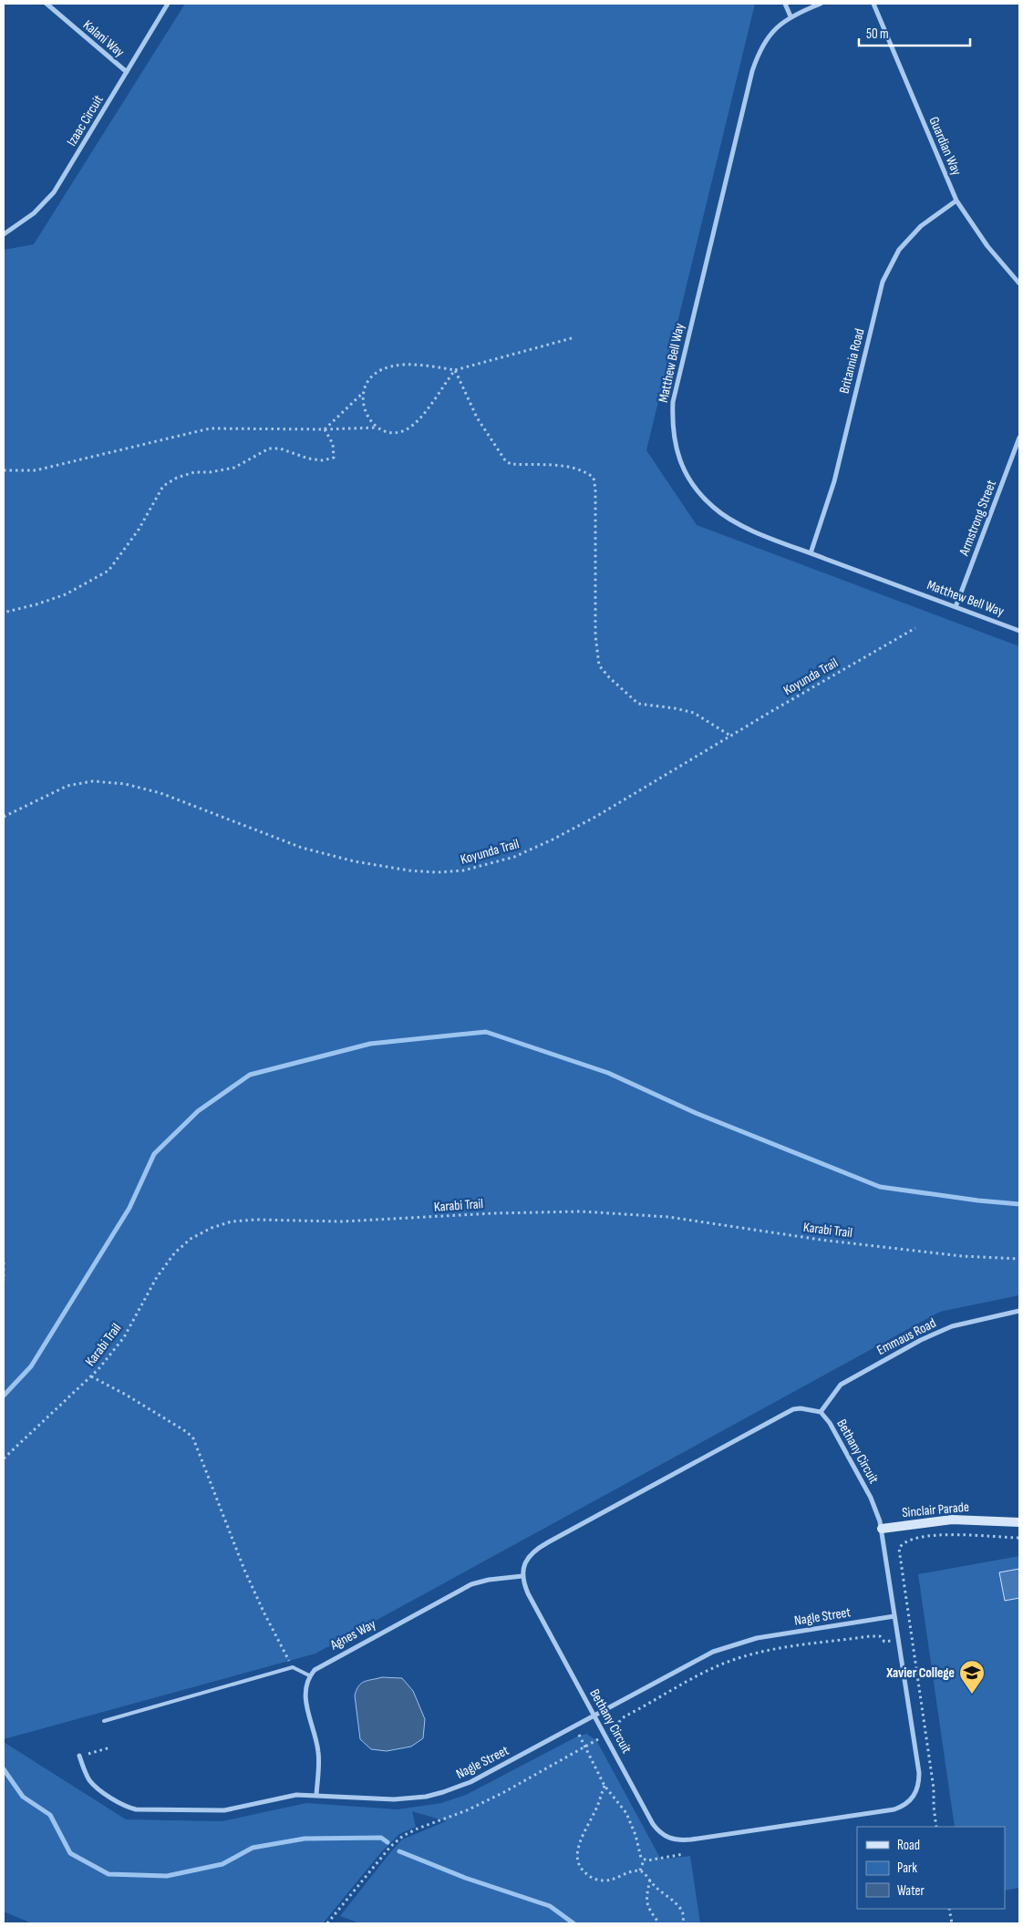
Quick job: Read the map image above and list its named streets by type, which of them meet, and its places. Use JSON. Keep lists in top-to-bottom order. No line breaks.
{"streets":{"street":["Kalani Way","Izaac Circuit","Guardian Way","Britannia Road","Matthew Bell Way","Armstrong Street","Emmaus Road","Bethany Circuit","Sinclair Parade","Nagle Street","Agnes Way"],"path":["Koyunda Trail","Karabi Trail"]},"crossings":[["Kalani Way","Izaac Circuit"],["Guardian Way","Britannia Road"],["Britannia Road","Matthew Bell Way"],["Matthew Bell Way","Armstrong Street"],["Emmaus Road","Bethany Circuit"],["Bethany Circuit","Sinclair Parade"],["Bethany Circuit","Nagle Street"],["Bethany Circuit","Agnes Way"]],"places":{"school or university":["Xavier College"]},"legend":["Road","Park","Water"],"scale_bar":"50 m"}
